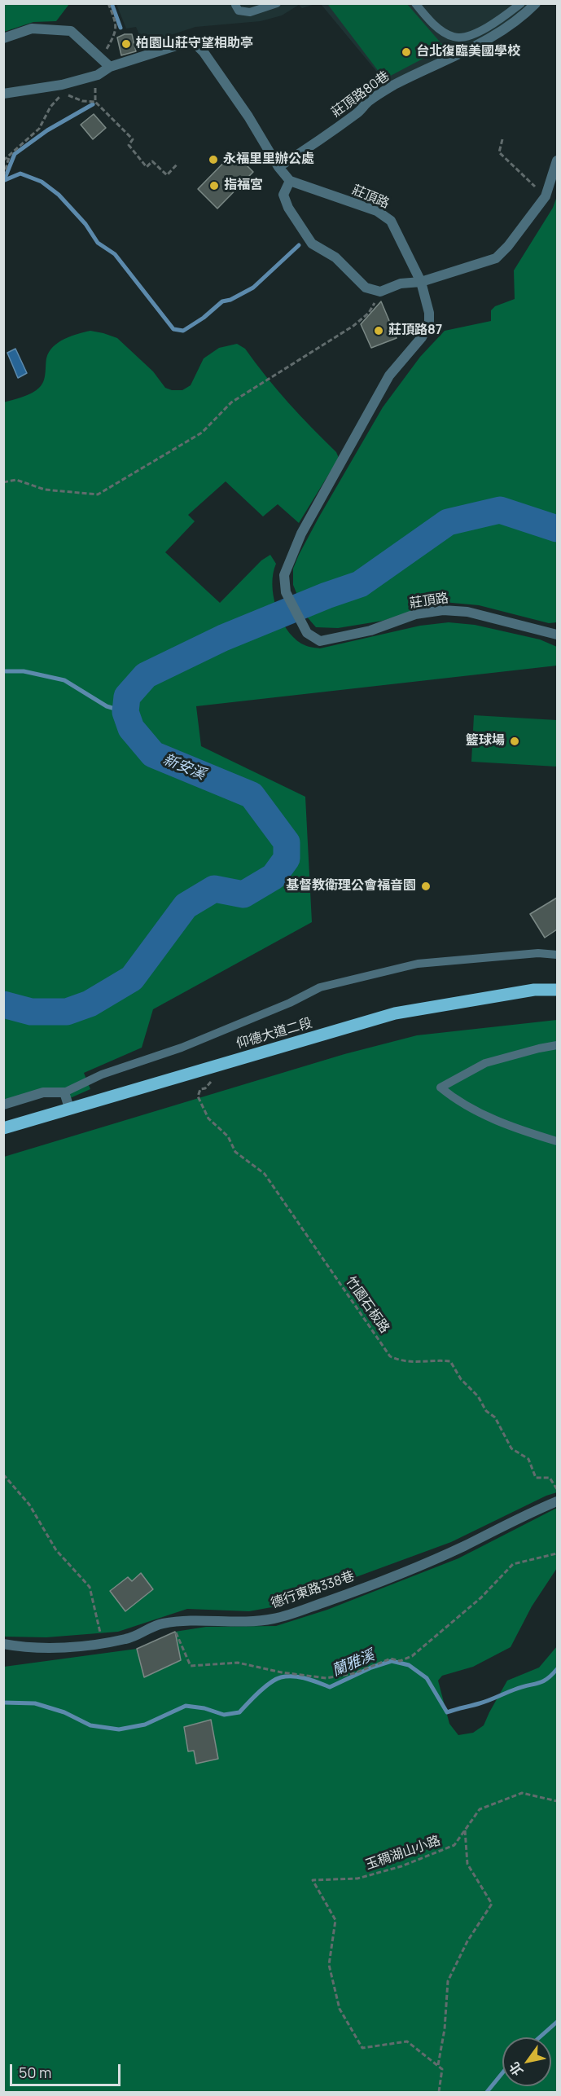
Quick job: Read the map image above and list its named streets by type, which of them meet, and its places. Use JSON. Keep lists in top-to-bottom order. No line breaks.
{"streets":{"main road":["仰德大道二段"],"street":["莊頂路80巷","莊頂路","德行東路338巷"],"path":["竹園石板路","玉稠湖山小路"]},"water":["新安溪","蘭雅溪"],"places":["柏園山莊守望相助亭","台北復臨美國學校","永福里里辦公處","指福宮","莊頂路87","籃球場","基督教衛理公會福音園"],"scale_bar":"50 m","north":"bottom left"}
